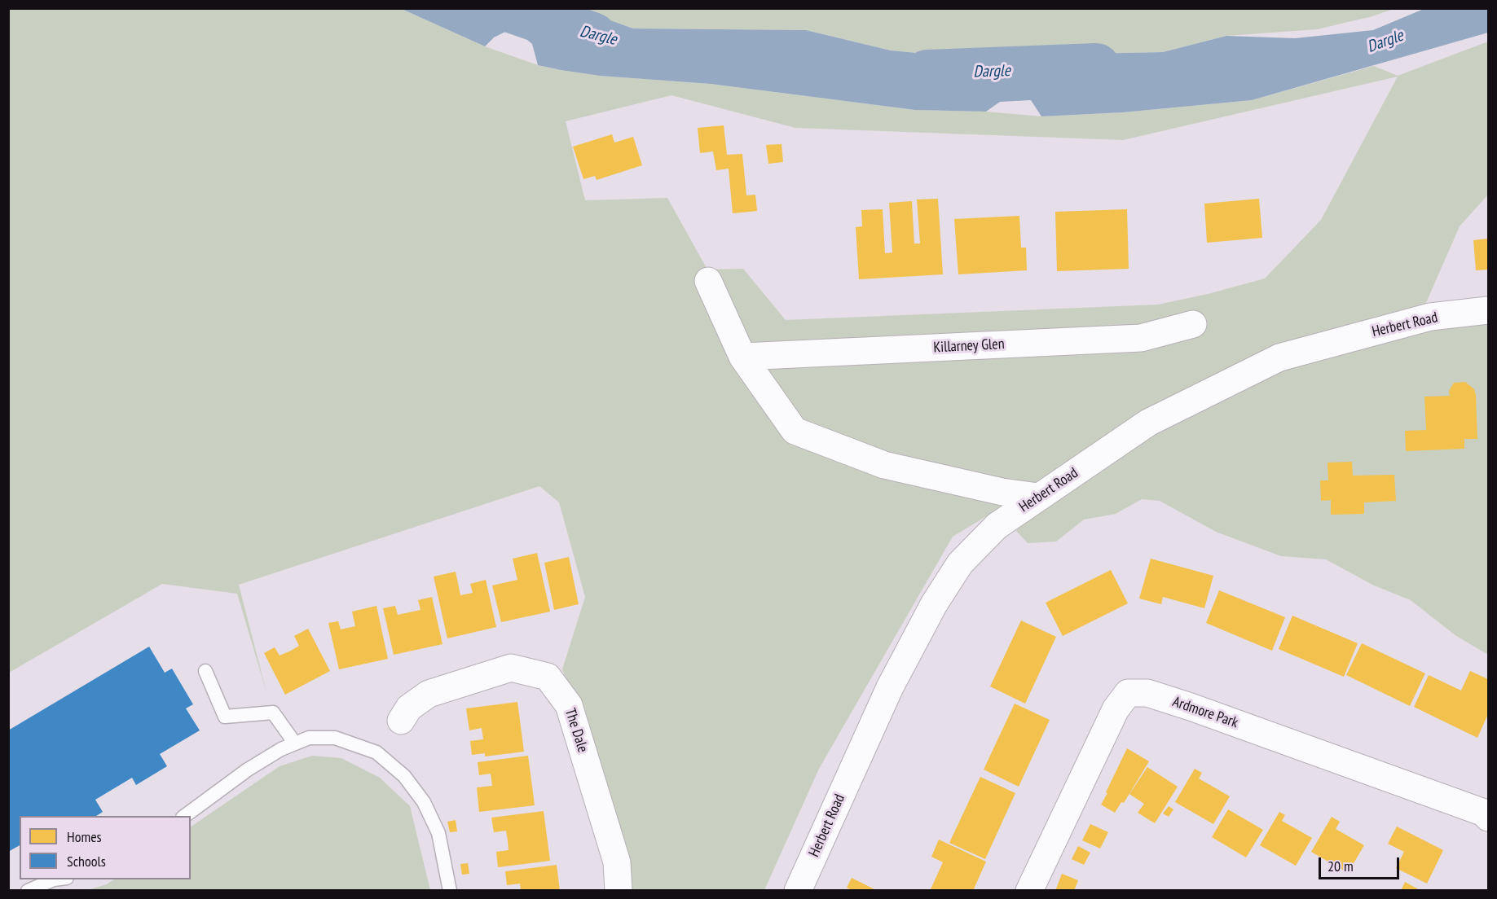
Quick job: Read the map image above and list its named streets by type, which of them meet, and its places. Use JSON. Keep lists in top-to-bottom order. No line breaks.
{"streets":{"street":["Herbert Road","Killarney Glen","Ardmore Park","The Dale"]},"water":["Dargle"],"legend":["Homes","Schools"],"scale_bar":"20 m"}
